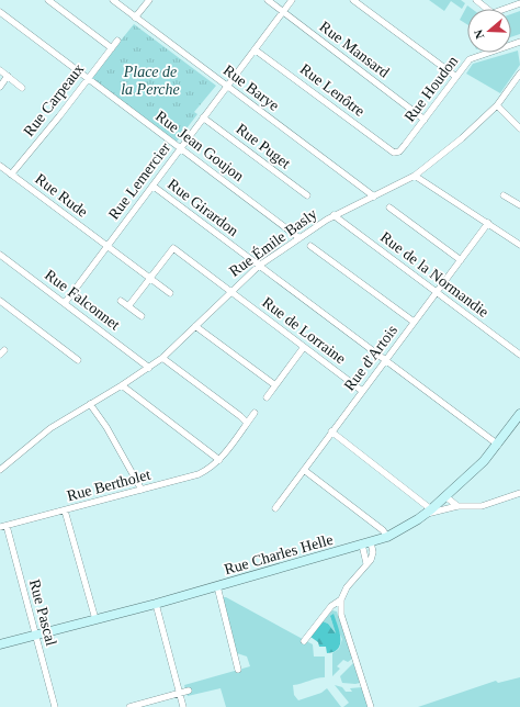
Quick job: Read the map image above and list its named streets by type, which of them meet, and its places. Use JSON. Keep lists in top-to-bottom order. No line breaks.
{"streets":{"street":["Rue Mansard","Rue Barye","Rue Houdon","Rue Lenôtre","Rue Carpeaux","Rue Jean Goujon","Rue Puget","Rue Lemercier","Rue Rude","Rue Girardon","Rue Émile Basly","Rue de la Normandie","Rue Falconnet","Rue de Lorraine","Rue d'Artois","Rue Bertholet","Rue Charles Helle","Rue Pascal"]},"crossings":[["Rue Mansard","Rue Houdon"],["Rue Mansard","Rue Lemercier"],["Rue Barye","Rue Lemercier"],["Rue Barye","Rue Émile Basly"],["Rue Houdon","Rue Lenôtre"],["Rue Lenôtre","Rue Lemercier"],["Rue Carpeaux","Rue Jean Goujon"],["Rue Carpeaux","Rue Rude"],["Rue Jean Goujon","Rue Lemercier"],["Rue Jean Goujon","Rue Émile Basly"],["Rue Puget","Rue Lemercier"],["Rue Lemercier","Rue Rude"],["Rue Lemercier","Rue Girardon"],["Rue Lemercier","Rue Falconnet"],["Rue Rude","Rue de Lorraine"],["Rue Girardon","Rue Émile Basly"],["Rue Girardon","Rue d'Artois"],["Rue Girardon","Rue Charles Helle"],["Rue Émile Basly","Rue de la Normandie"],["Rue Émile Basly","Rue Falconnet"],["Rue Émile Basly","Rue de Lorraine"],["Rue de la Normandie","Rue d'Artois"],["Rue de Lorraine","Rue d'Artois"],["Rue Bertholet","Rue Pascal"],["Rue Charles Helle","Rue Pascal"]],"parks":["Place de la Perche"],"north":"left"}
